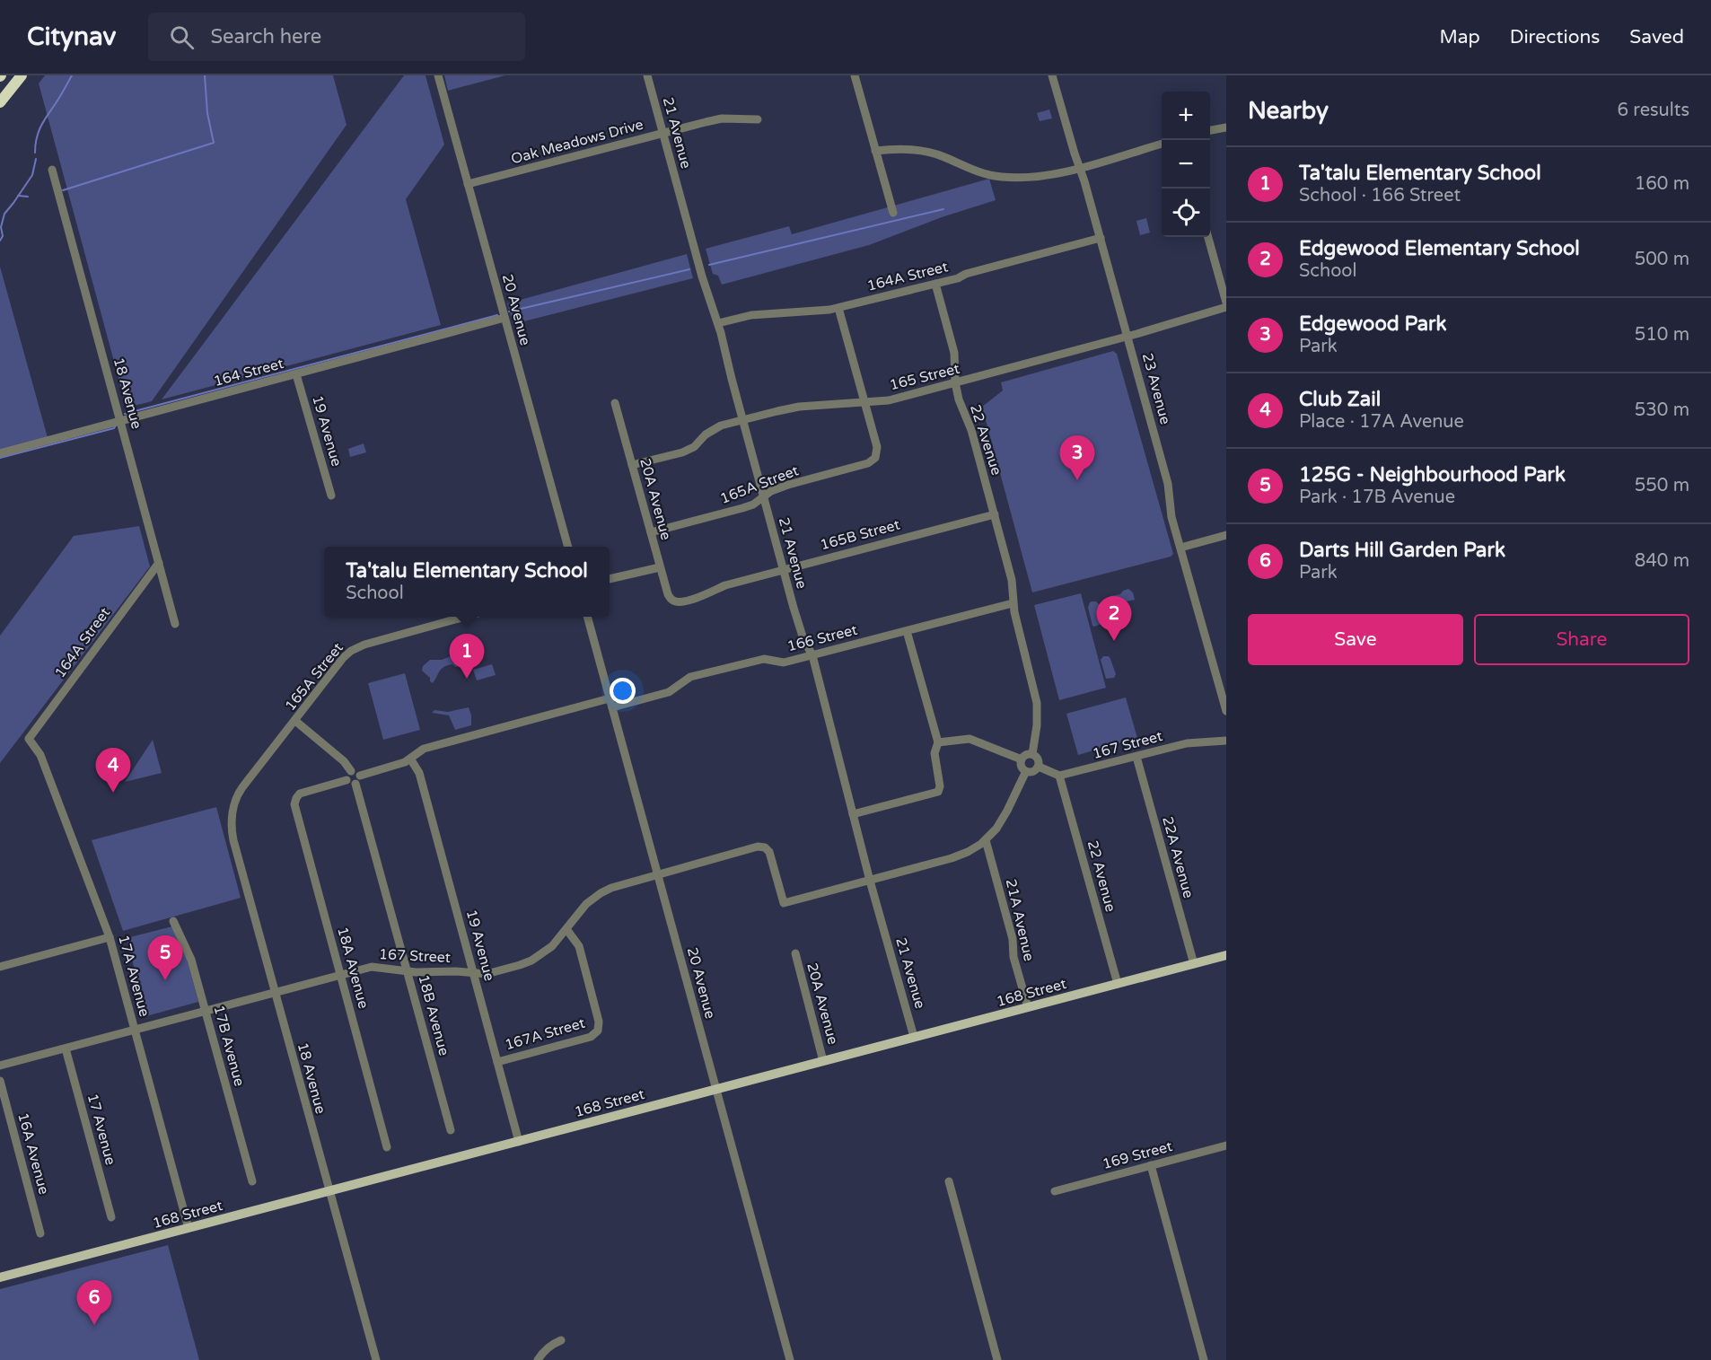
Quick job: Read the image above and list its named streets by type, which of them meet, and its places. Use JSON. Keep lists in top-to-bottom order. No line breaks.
{"streets":{"main road":["168 Street"],"street":["21 Avenue","Oak Meadows Drive","164A Street","20 Avenue","164 Street","165 Street","23 Avenue","18 Avenue","19 Avenue","22 Avenue","165A Street","20A Avenue","165B Street","166 Street","167 Street","22A Avenue","21A Avenue","18A Avenue","17A Avenue","18B Avenue","167A Street","17B Avenue","17 Avenue","16A Avenue","169 Street"]},"crossings":[["21 Avenue","Oak Meadows Drive"],["21 Avenue","164A Street"],["21 Avenue","165 Street"],["21 Avenue","165A Street"],["21 Avenue","165B Street"],["21 Avenue","166 Street"],["21 Avenue","167 Street"],["21 Avenue","168 Street"],["Oak Meadows Drive","20 Avenue"],["164A Street","23 Avenue"],["164A Street","18 Avenue"],["164A Street","22 Avenue"],["164A Street","17A Avenue"],["20 Avenue","164 Street"],["20 Avenue","166 Street"],["20 Avenue","167 Street"],["20 Avenue","168 Street"],["164 Street","18 Avenue"],["164 Street","19 Avenue"],["165 Street","23 Avenue"],["165 Street","22 Avenue"],["165 Street","165A Street"],["165 Street","20A Avenue"],["18 Avenue","165A Street"],["18 Avenue","167 Street"],["18 Avenue","168 Street"],["19 Avenue","167 Street"],["19 Avenue","168 Street"],["19 Avenue","167A Street"],["22 Avenue","165B Street"],["22 Avenue","166 Street"],["22 Avenue","167 Street"],["22 Avenue","168 Street"],["165A Street","20A Avenue"],["20A Avenue","165B Street"],["20A Avenue","168 Street"],["167 Street","22A Avenue"],["167 Street","18A Avenue"],["167 Street","17A Avenue"],["167 Street","18B Avenue"],["167 Street","167A Street"],["167 Street","17B Avenue"],["167 Street","17 Avenue"],["22A Avenue","168 Street"],["21A Avenue","168 Street"],["18A Avenue","18B Avenue"],["17A Avenue","168 Street"]],"page":{"header":"Citynav","search":"Search here","nav":["Map","Directions","Saved"],"heading":["Nearby","6 results"],"map_buttons":["+","−"],"list":[{"mark":"1","name":"Ta'talu Elementary School","note":"School · 166 Street","value":"160 m"},{"mark":"2","name":"Edgewood Elementary School","note":"School","value":"500 m"},{"mark":"3","name":"Edgewood Park","note":"Park","value":"510 m"},{"mark":"4","name":"Club Zail","note":"Place · 17A Avenue","value":"530 m"},{"mark":"5","name":"125G - Neighbourhood Park","note":"Park · 17B Avenue","value":"550 m"},{"mark":"6","name":"Darts Hill Garden Park","note":"Park","value":"840 m"}],"pins":["3","2","1","4","5","6"],"popup":["Ta'talu Elementary School","School"],"buttons":["Save","Share"]}}
